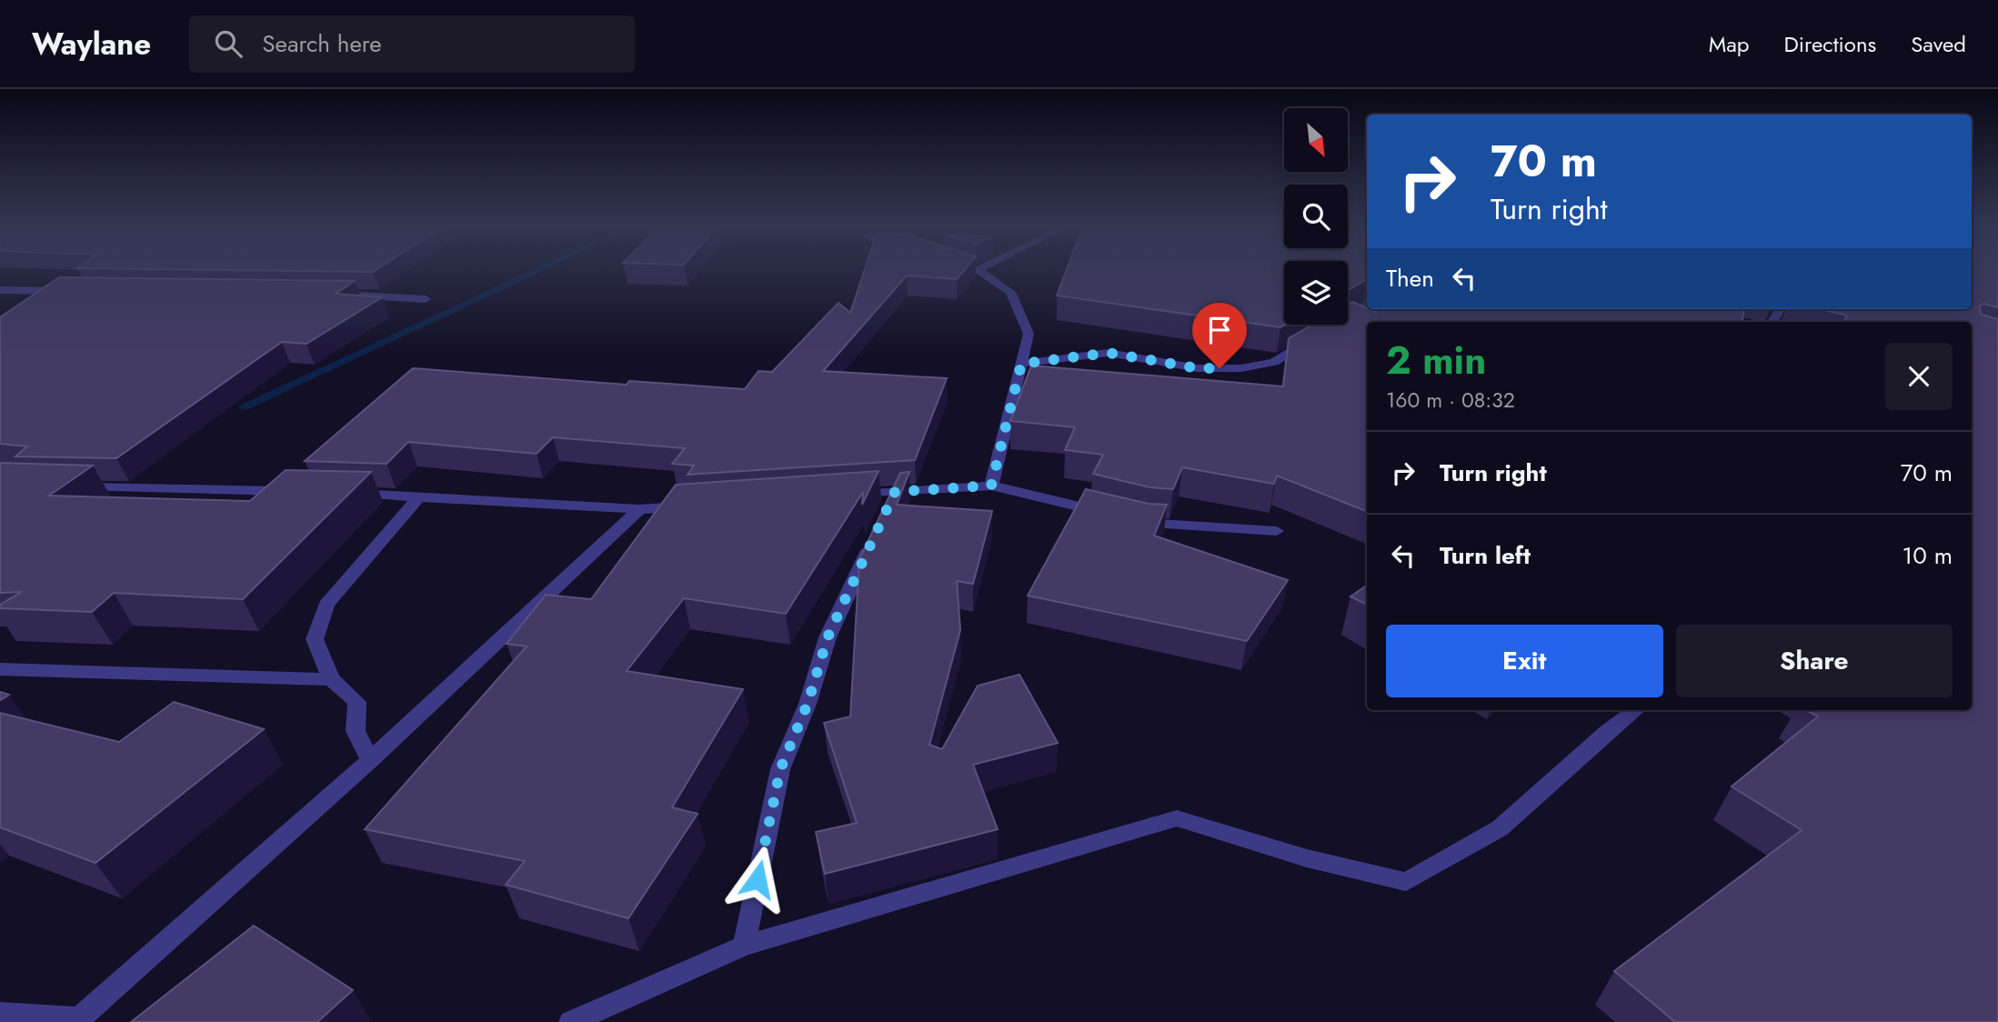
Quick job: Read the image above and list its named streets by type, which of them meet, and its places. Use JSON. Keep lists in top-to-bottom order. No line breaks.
{"north":"bottom right","page":{"header":"Waylane","search":"Search here","nav":["Map","Directions","Saved"],"turn":["70 m","Turn right"],"then":"Then","heading":["2 min","160 m · 08:32"],"list":[{"name":"Turn right","value":"70 m"},{"name":"Turn left","value":"10 m"}],"buttons":["Exit","Share"]}}
